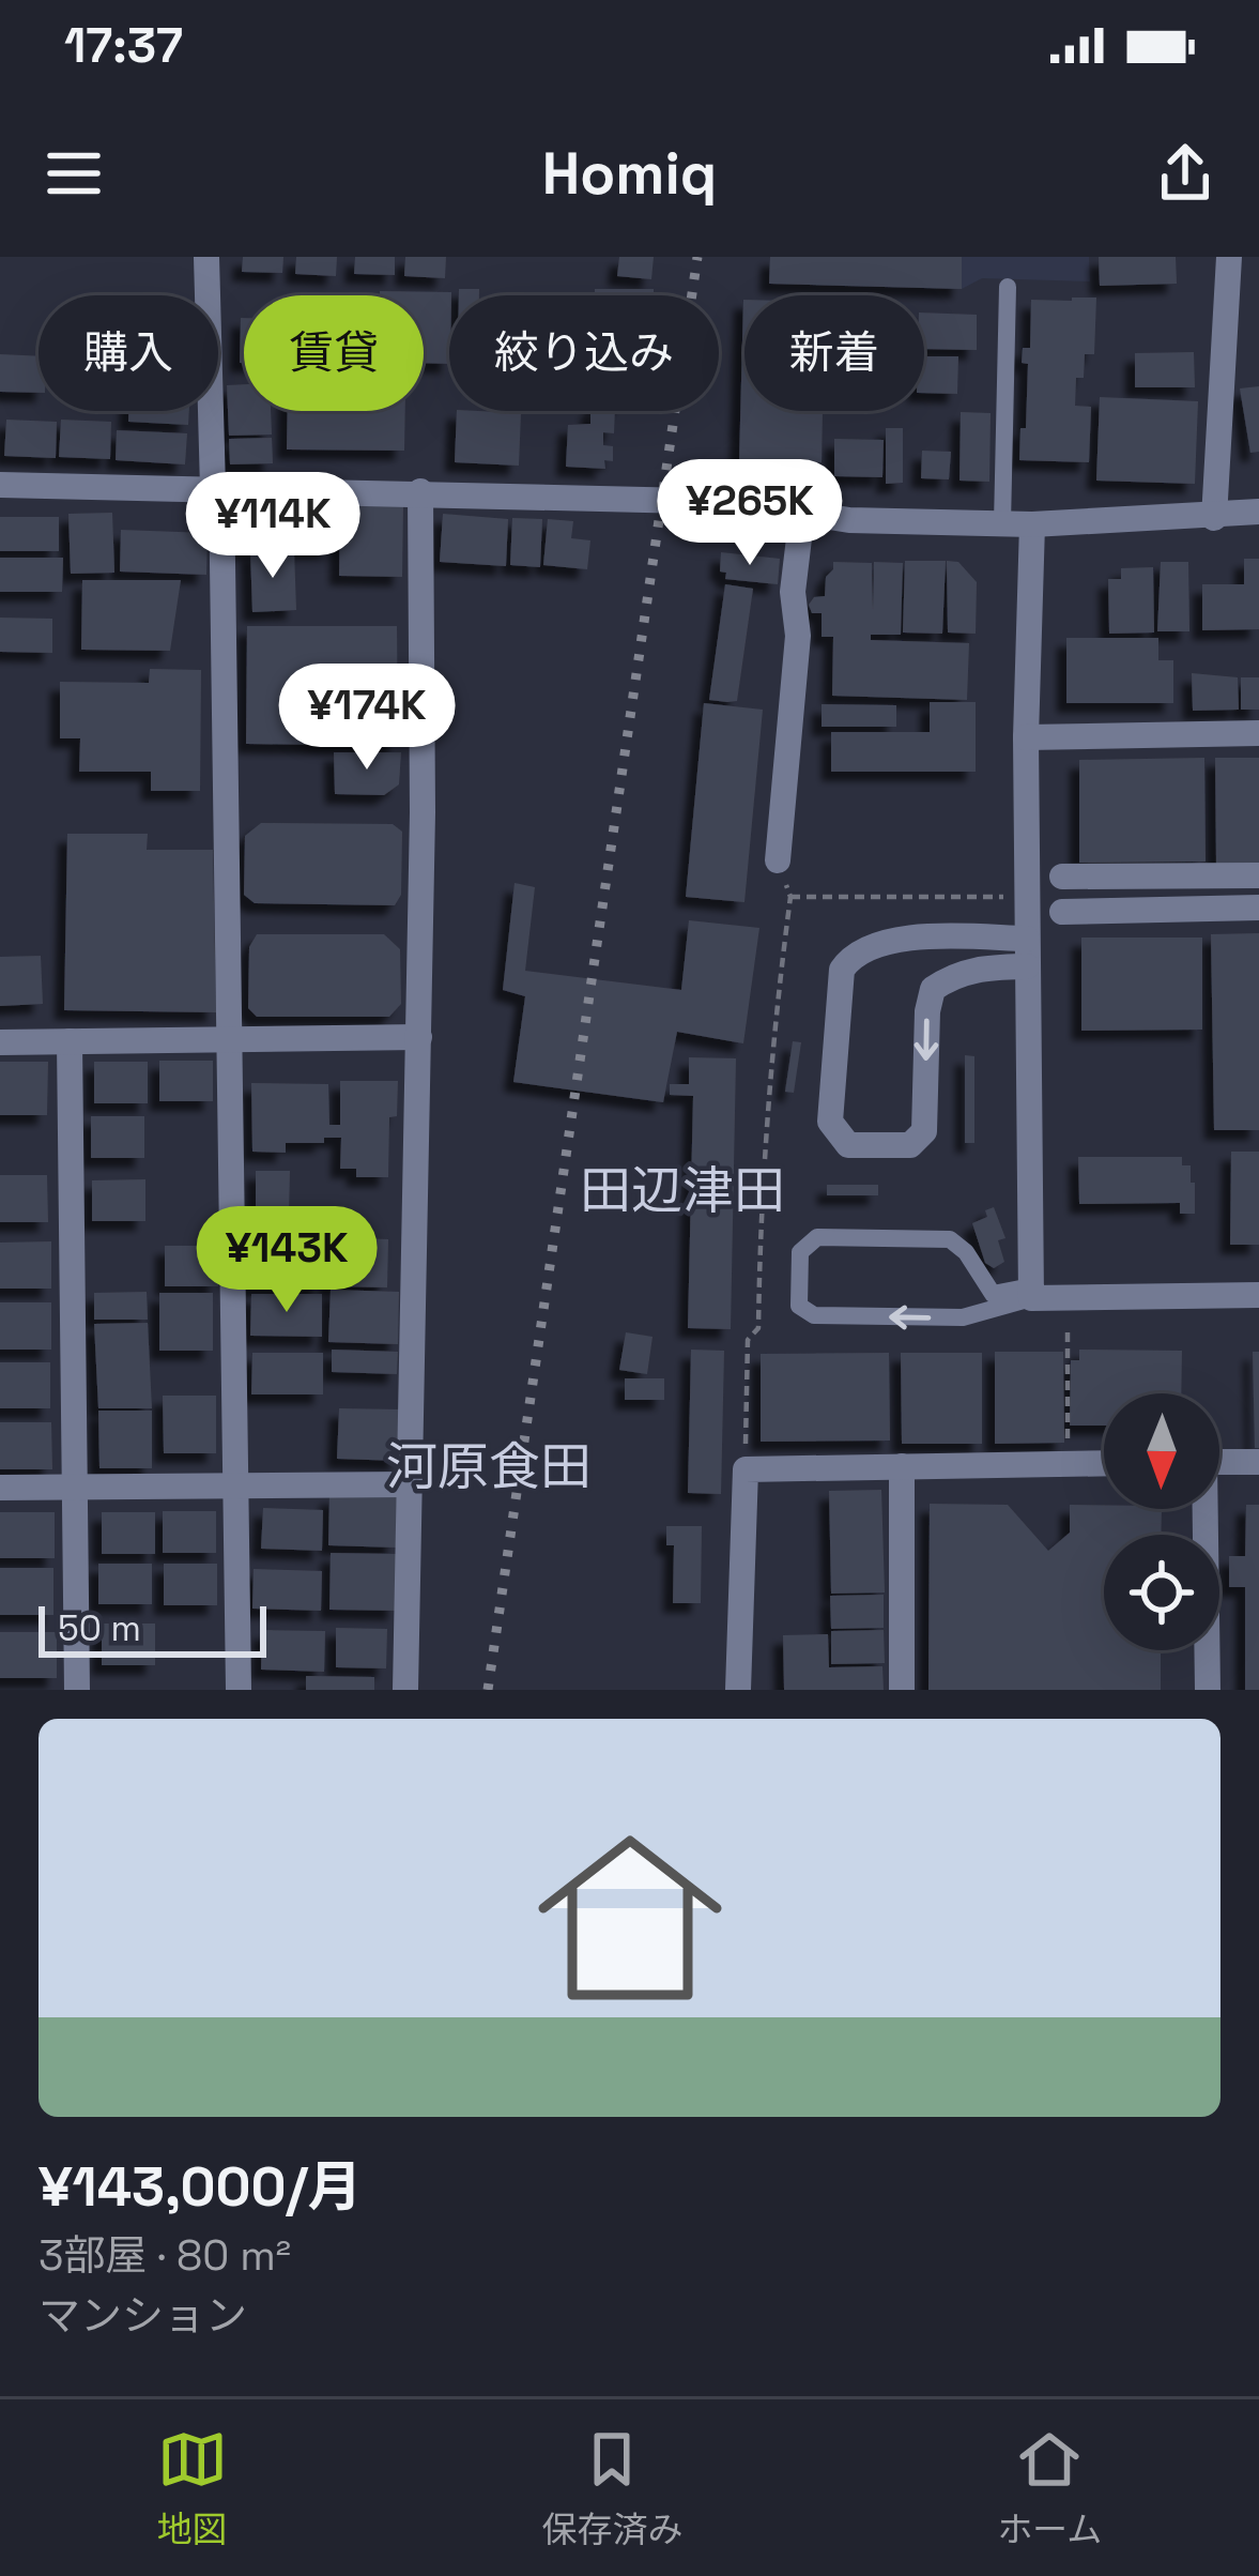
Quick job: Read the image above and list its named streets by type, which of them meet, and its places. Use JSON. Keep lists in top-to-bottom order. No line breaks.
{"districts":["田辺津田","河原食田"],"scale_bar":"50 m","north":"bottom","page":{"status":"17:37","header":"Homiq","chip":["購入","賃貸","絞り込み","新着"],"price":["¥265K","¥114K","¥174K","¥143K"],"scale":"50 m","list":[{"name":"¥143,000/月","note":"3部屋 · 80 m² · マンション"}],"tabs":["地図","保存済み","ホーム"]}}
